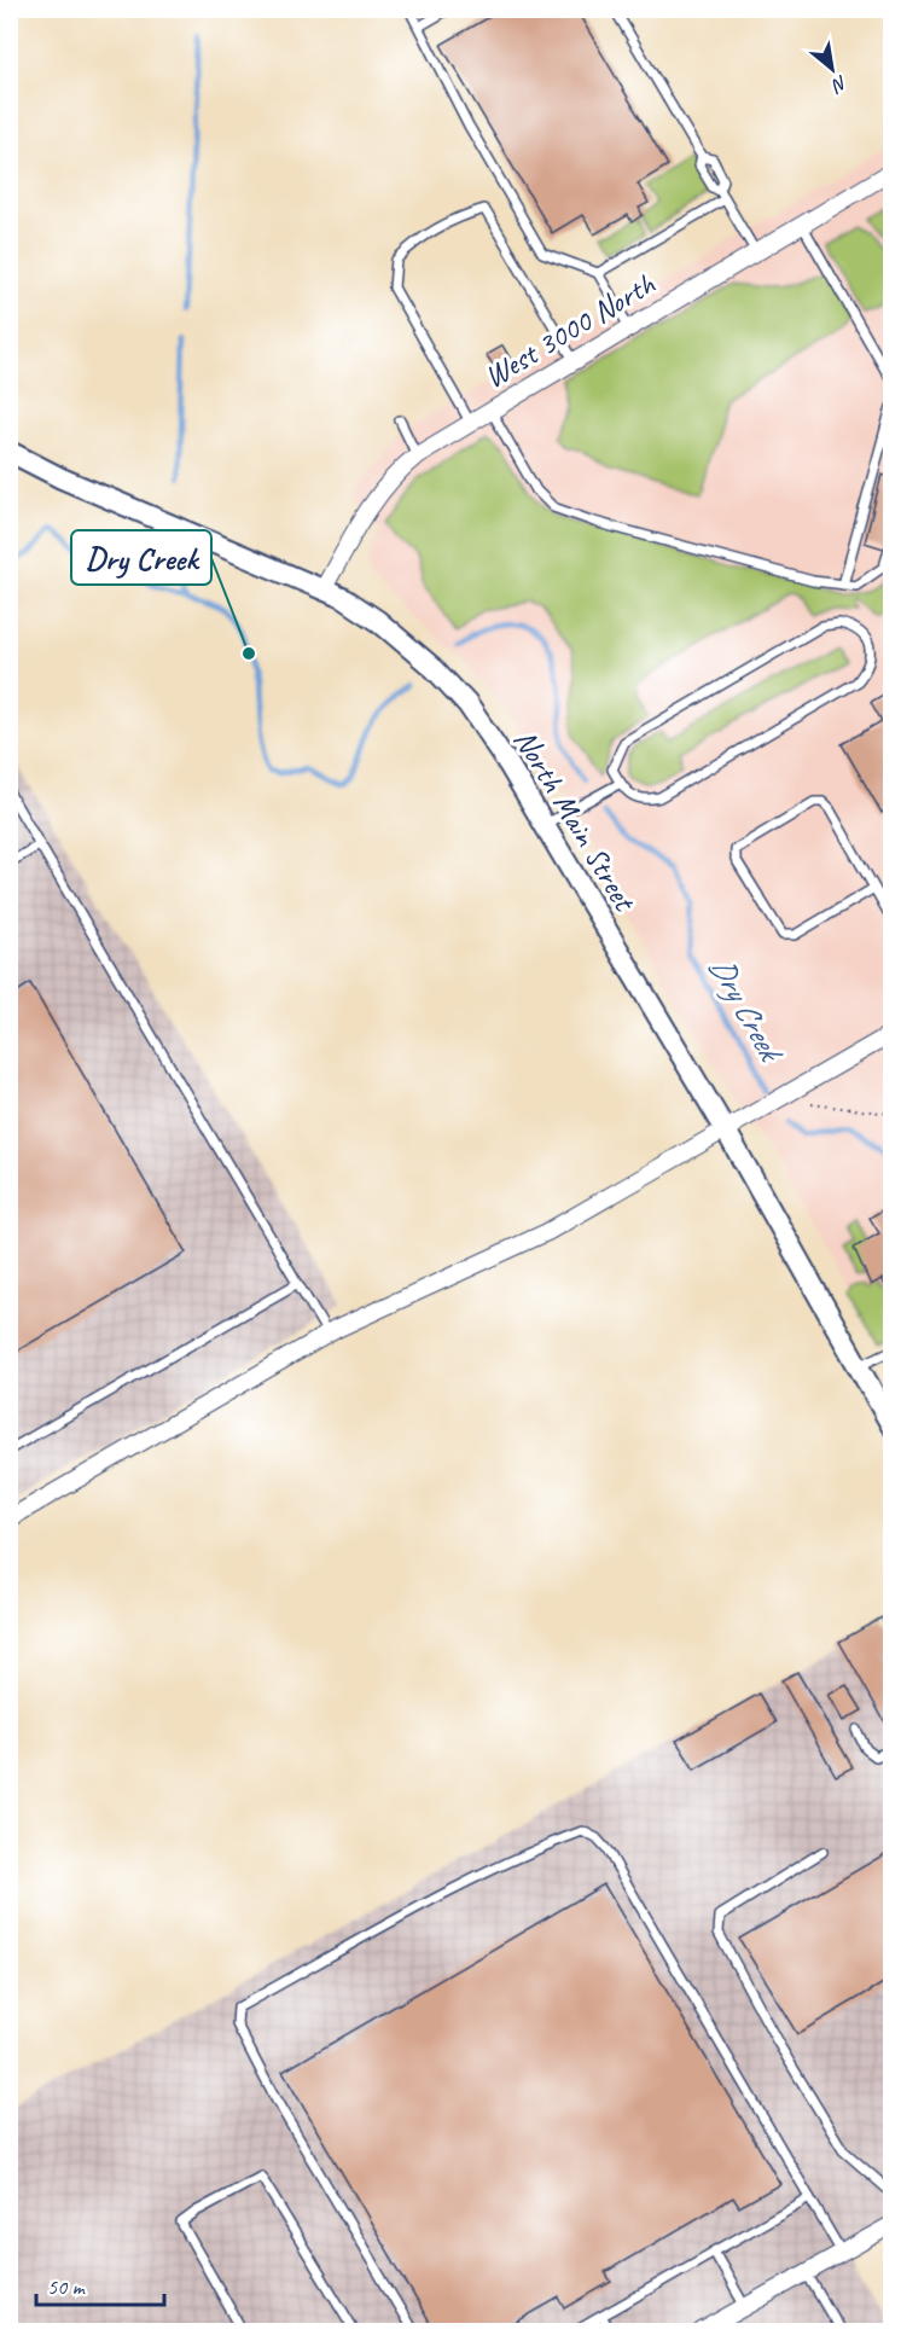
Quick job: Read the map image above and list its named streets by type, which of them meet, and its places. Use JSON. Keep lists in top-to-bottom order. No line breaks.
{"streets":{"street":["West 3000 North","North Main Street"]},"crossings":[["West 3000 North","North Main Street"]],"water":["Dry Creek"],"places":["Dry Creek"],"scale_bar":"50 m","north":"bottom right"}
